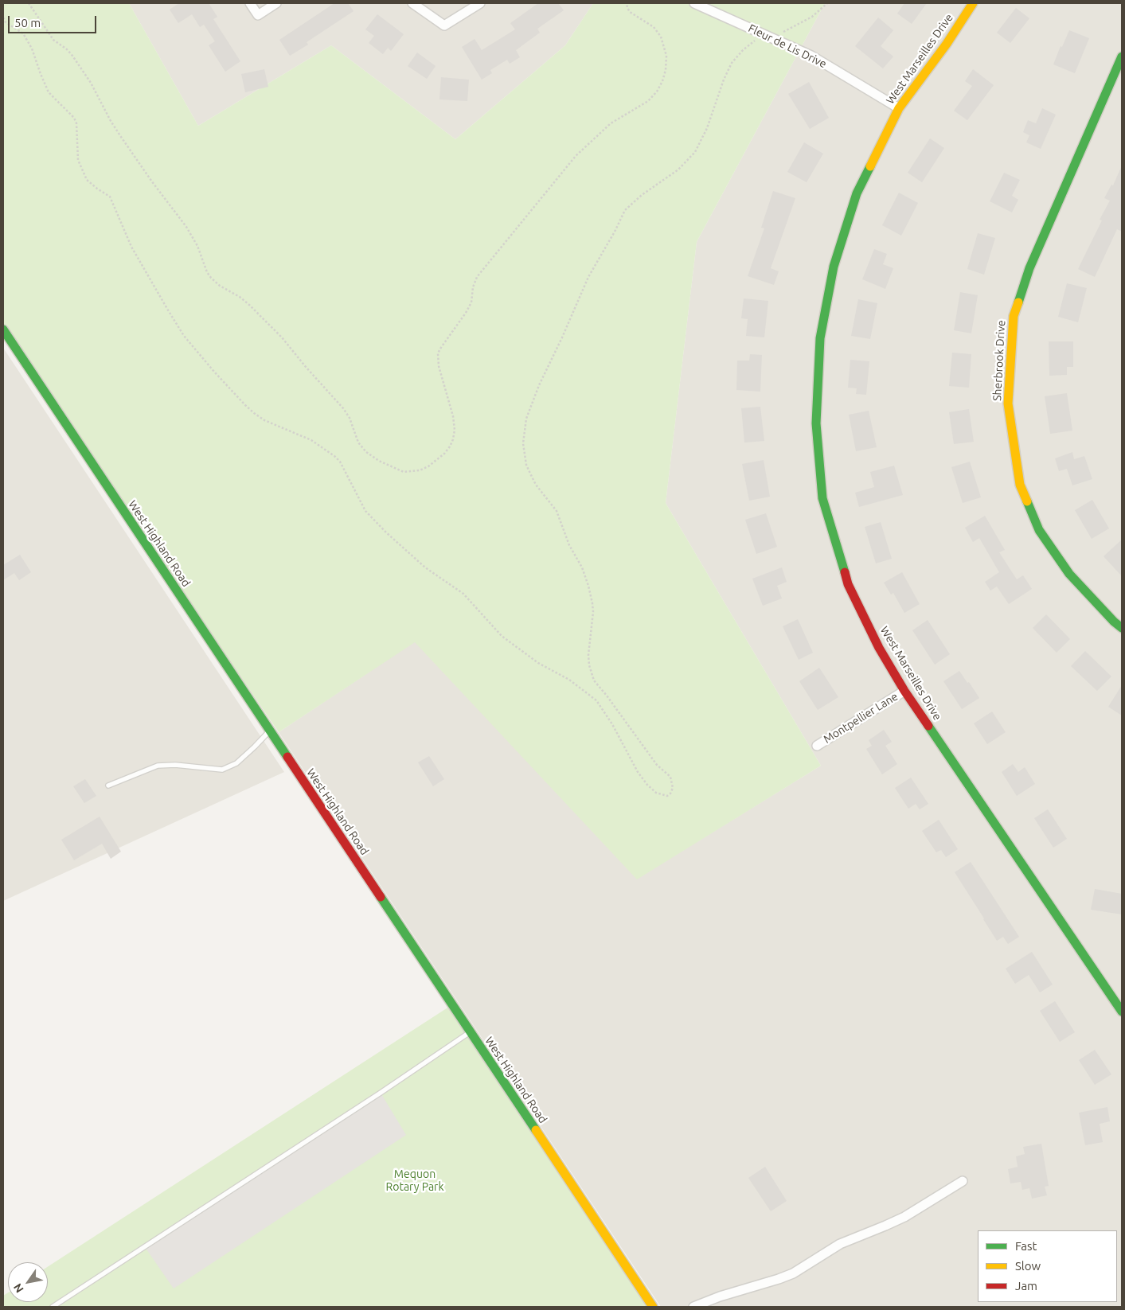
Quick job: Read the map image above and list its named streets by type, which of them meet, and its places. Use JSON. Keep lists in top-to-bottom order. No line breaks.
{"streets":{"street":["Fleur de Lis Drive","West Marseilles Drive","Sherbrook Drive","West Highland Road","Montpellier Lane"]},"crossings":[["Fleur de Lis Drive","West Marseilles Drive"],["West Marseilles Drive","Montpellier Lane"]],"parks":["Mequon Rotary Park"],"legend":["Fast","Slow","Jam"],"scale_bar":"50 m","north":"bottom left"}
